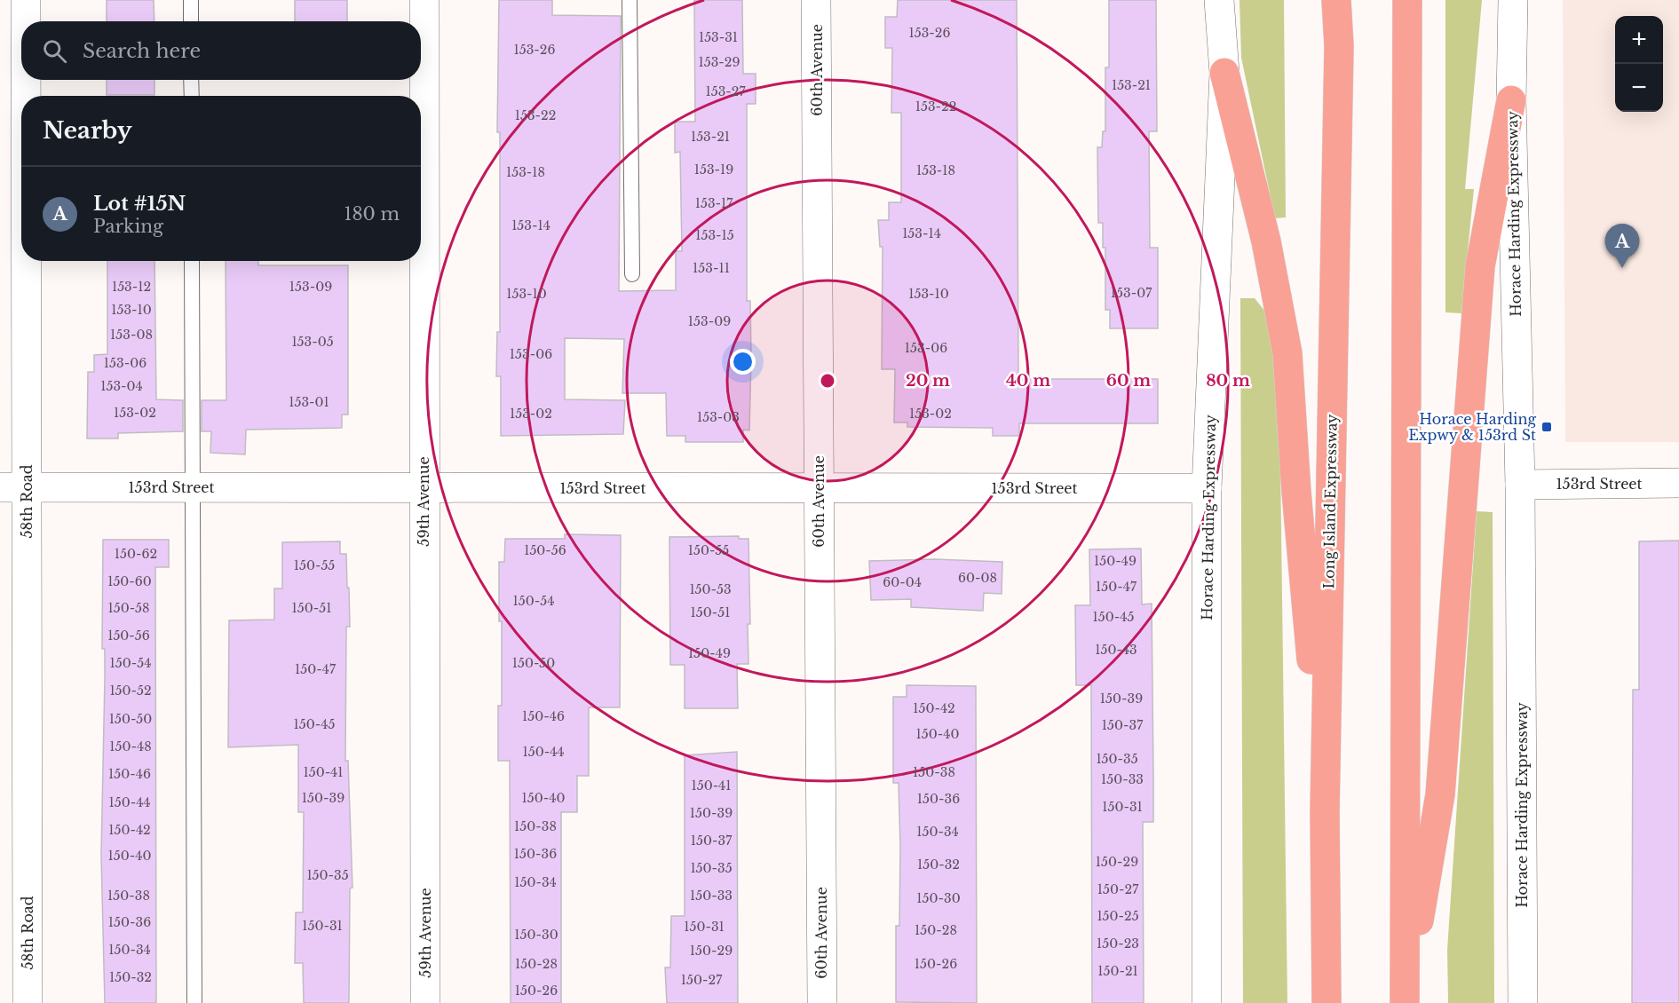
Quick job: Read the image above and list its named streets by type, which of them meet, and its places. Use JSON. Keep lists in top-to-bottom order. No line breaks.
{"streets":{"highway":["Long Island Expressway"],"street":["60th Avenue","Horace Harding Expressway","153rd Street","58th Road","59th Avenue"]},"crossings":[["60th Avenue","153rd Street"],["Horace Harding Expressway","153rd Street"],["153rd Street","58th Road"],["153rd Street","59th Avenue"]],"places":{"transit":["Horace Harding Expwy & 153rd St"]},"house_numbers":["153-26","153-31","153-26","153-29","153-21","153-27","153-22","153-22","153-21","153-19","153-18","153-18","153-17","153-14","153-14","153-15","153-11","153-12","153-09","153-07","153-10","153-10","153-10","153-09","153-08","153-05","153-06","153-06","153-06","153-04","153-01","153-02","153-02","153-02","153-03","150-56","150-55","150-62","150-49","150-55","60-08","150-60","60-04","150-47","150-53","150-54","150-58","150-51","150-51","150-45","150-56","150-43","150-49","150-54","150-50","150-47","150-52","150-39","150-42","150-46","150-50","150-45","150-37","150-40","150-48","150-44","150-35","150-41","150-38","150-46","150-33","150-41","150-39","150-40","150-36","150-44","150-31","150-39","150-38","150-42","150-34","150-37","150-36","150-40","150-29","150-32","150-35","150-35","150-34","150-27","150-38","150-33","150-30","150-25","150-36","150-31","150-31","150-28","150-30","150-23","150-34","150-29","150-28","150-26","150-21","150-32","150-27","150-26"],"page":{"map_buttons":["+","−"],"search":"Search here","heading":"Nearby","list":[{"mark":"A","name":"Lot #15N","note":"Parking","value":"180 m"}],"pins":"A"},"rings":["20 m","40 m","60 m","80 m"]}
